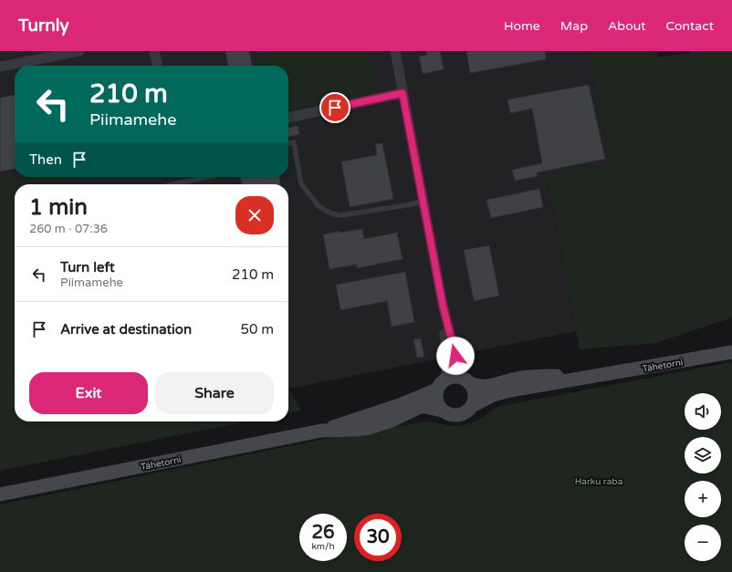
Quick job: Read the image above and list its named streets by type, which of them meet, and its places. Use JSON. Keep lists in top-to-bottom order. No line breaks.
{"streets":{"street":["Tähetorni"]},"parks":["Harku raba"],"page":{"header":"Turnly","nav":["Home","Map","About","Contact"],"turn":["210 m","Piimamehe"],"then":"Then","heading":["1 min","260 m · 07:36"],"list":[{"name":"Turn left","note":"Piimamehe","value":"210 m"},{"name":"Arrive at destination","value":"50 m"}],"buttons":["Exit","Share"],"map_buttons":["+","−"],"speed":"26 km/h","limit":"30"}}
